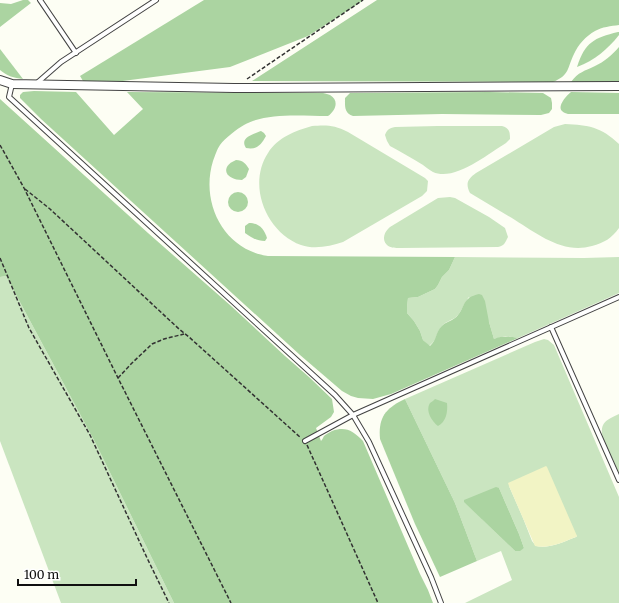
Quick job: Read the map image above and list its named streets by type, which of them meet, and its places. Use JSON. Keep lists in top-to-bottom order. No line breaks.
{"scale_bar":"100 m"}
